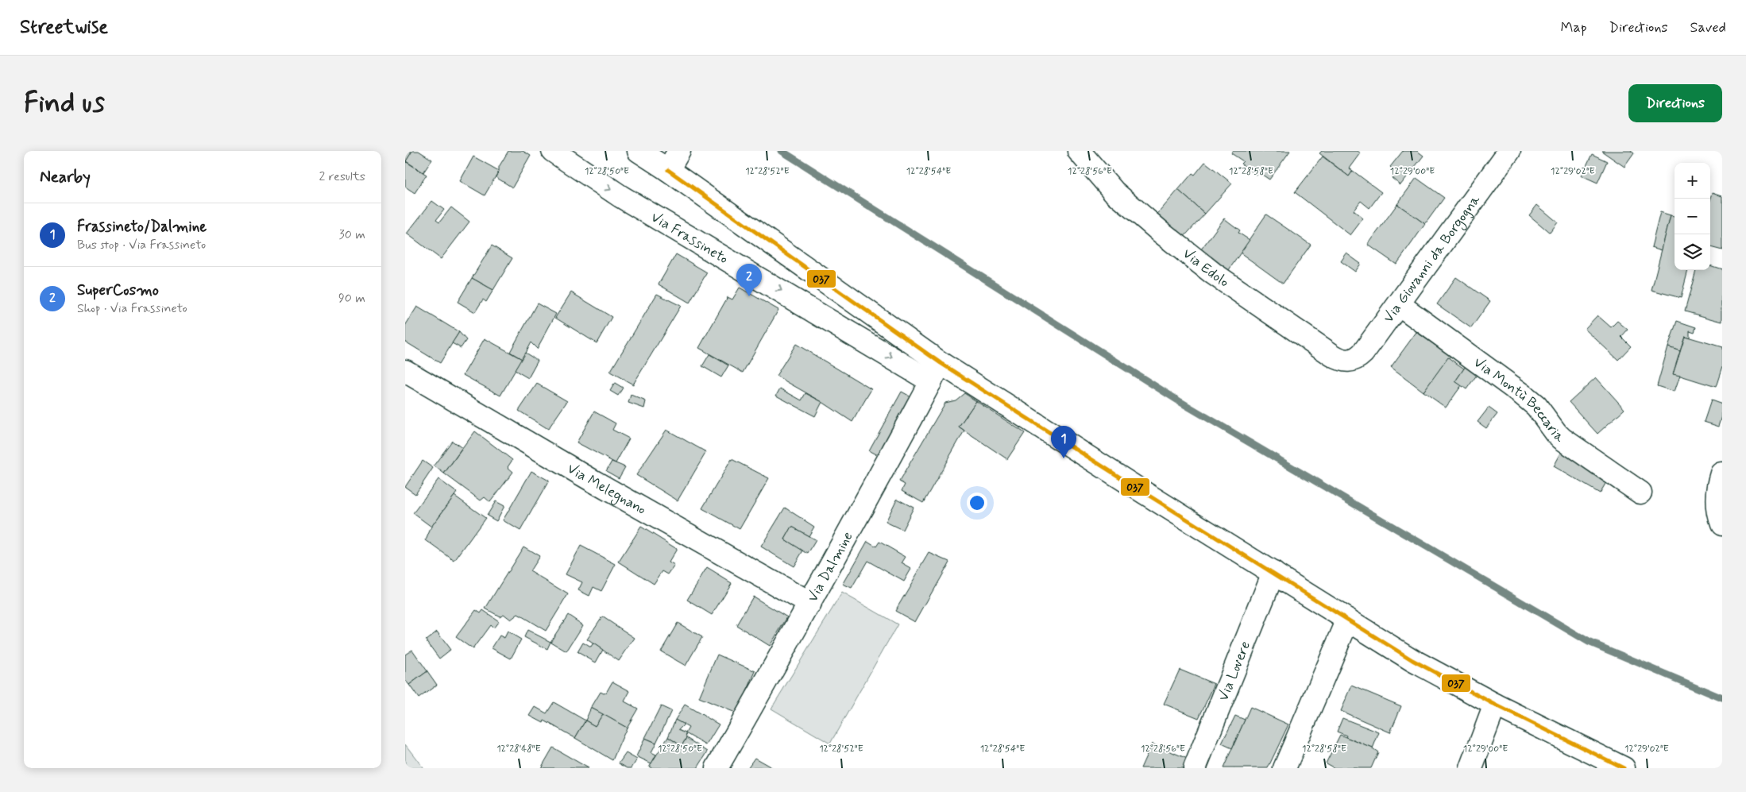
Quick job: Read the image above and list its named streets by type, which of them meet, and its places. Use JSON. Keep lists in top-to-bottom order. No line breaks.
{"streets":{"street":["Via Frassineto","Via Giovanni da Borgogna","Via Edolo","Via Montù Beccaria","Via Melegnano","Via Dalmine","Via Lovere"]},"crossings":[["Via Frassineto","Via Dalmine"],["Via Frassineto","Via Lovere"],["Via Giovanni da Borgogna","Via Edolo"],["Via Giovanni da Borgogna","Via Montù Beccaria"],["Via Melegnano","Via Dalmine"]],"lines":["transit line 037"],"page":{"header":"Streetwise","nav":["Map","Directions","Saved"],"buttons":"Directions","title":"Find us","heading":["Nearby","2 results"],"map_buttons":["+","−"],"list":[{"mark":"1","name":"Frassineto/Dalmine","note":"Bus stop · Via Frassineto","value":"30 m"},{"mark":"2","name":"SuperCosmo","note":"Shop · Via Frassineto","value":"90 m"}],"pins":["2","1"]},"coordinates":["12°28'50\"E","12°28'52\"E","12°28'54\"E","12°28'56\"E","12°28'58\"E","12°29'00\"E","12°29'02\"E","12°28'48\"E"]}
